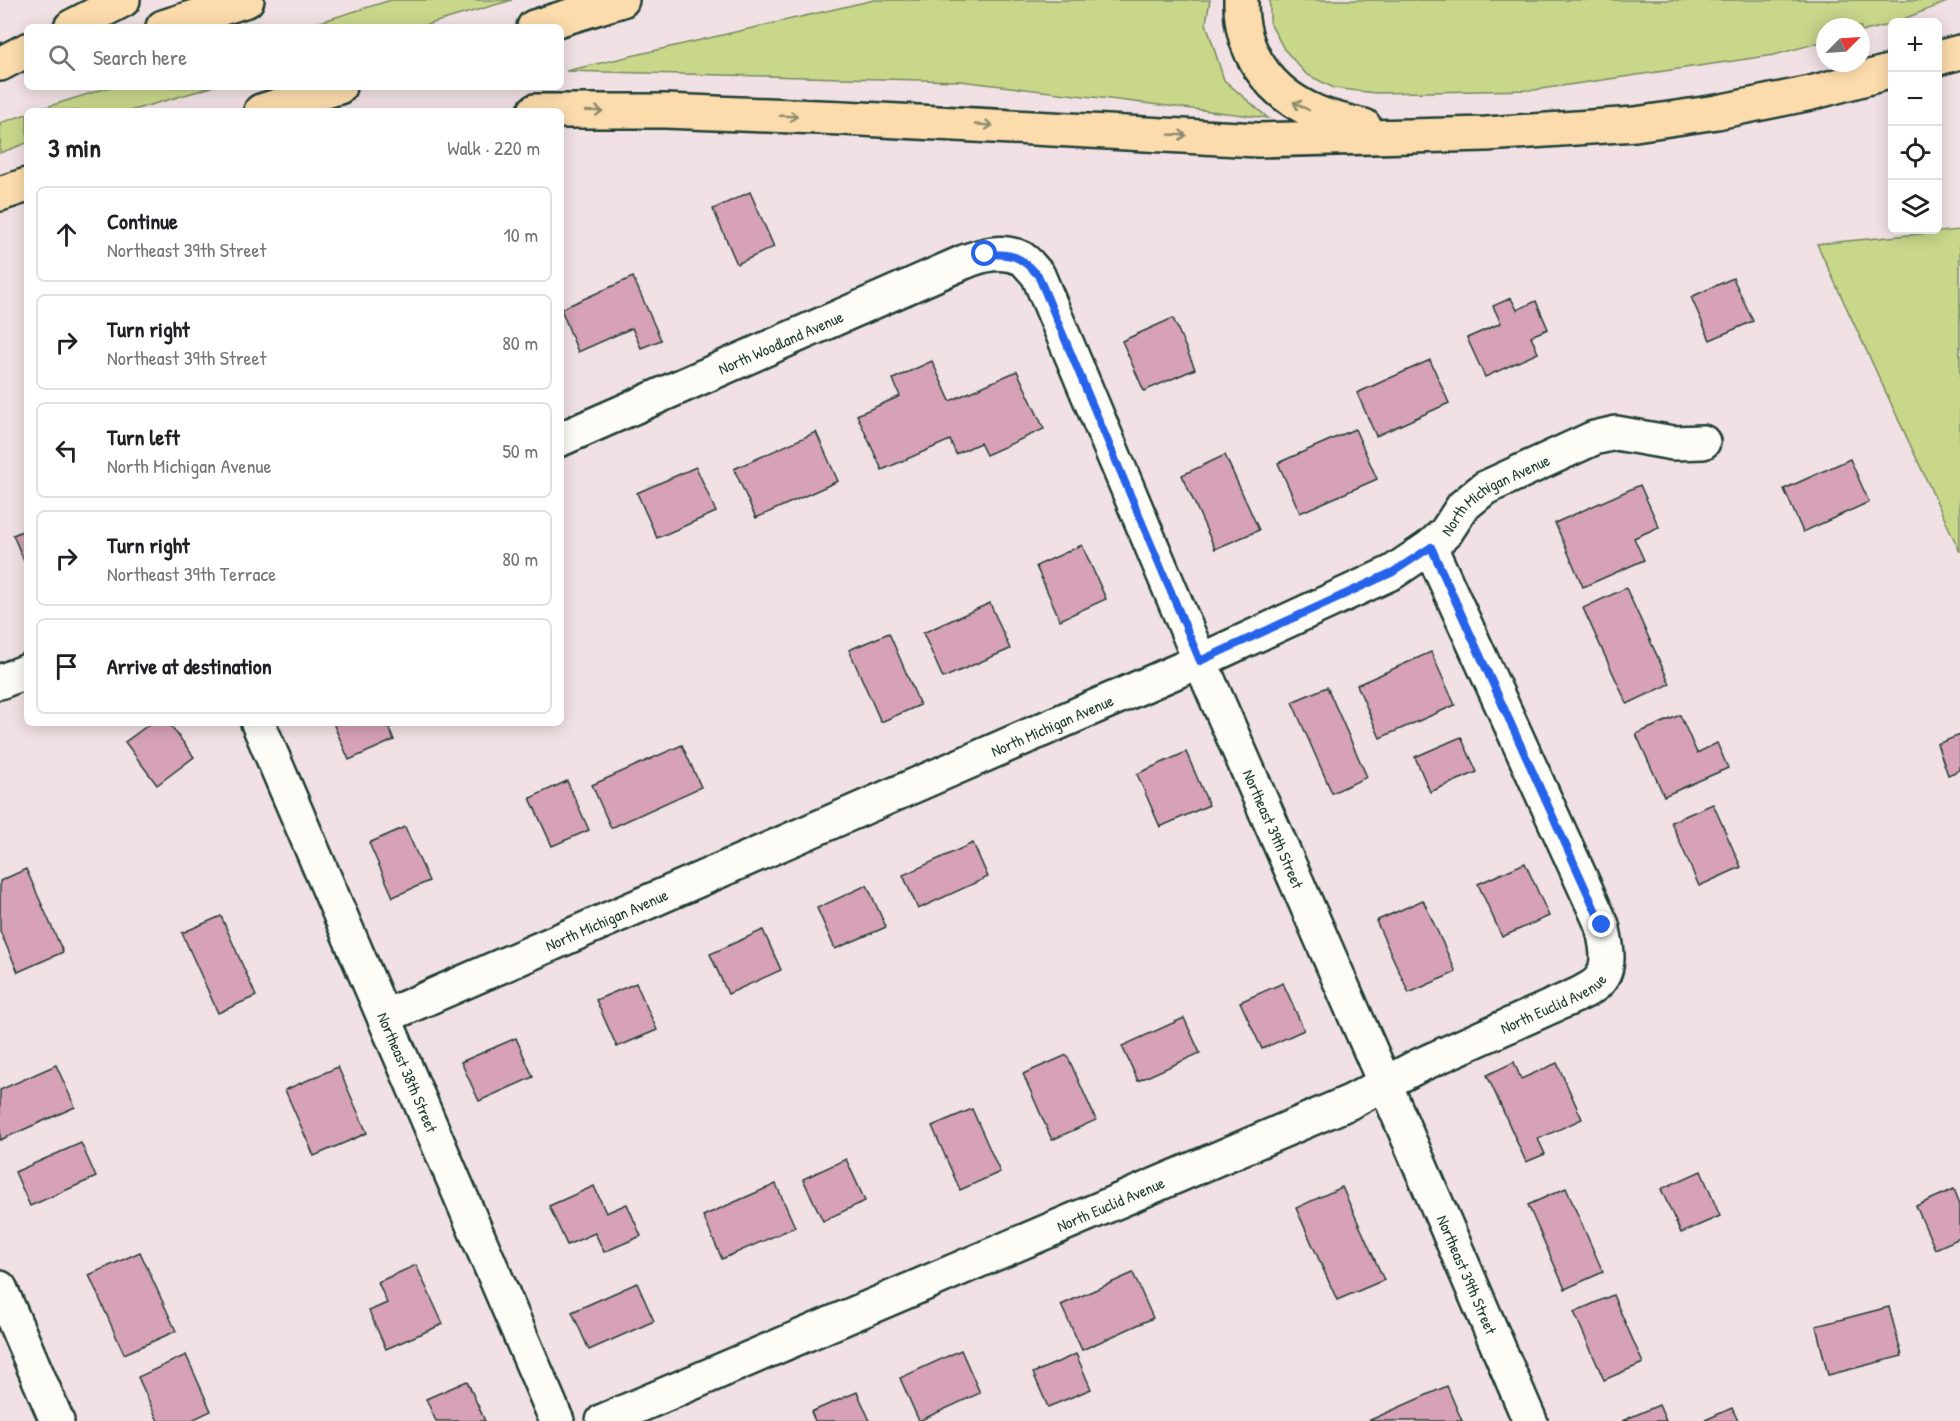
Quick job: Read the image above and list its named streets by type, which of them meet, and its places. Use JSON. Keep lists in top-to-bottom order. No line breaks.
{"streets":{"street":["North Woodland Avenue","North Michigan Avenue","Northeast 39th Street","North Euclid Avenue","Northeast 38th Street"]},"crossings":[["North Woodland Avenue","Northeast 39th Street"],["North Michigan Avenue","Northeast 39th Street"],["North Michigan Avenue","North Euclid Avenue"],["North Michigan Avenue","Northeast 38th Street"],["Northeast 39th Street","North Euclid Avenue"]],"north":"top right","page":{"map_buttons":["+","−"],"search":"Search here","heading":["3 min","Walk · 220 m"],"list":[["Continue","Northeast 39th Street","10 m"],["Turn right","Northeast 39th Street","80 m"],["Turn left","North Michigan Avenue","50 m"],["Turn right","Northeast 39th Terrace","80 m"],"Arrive at destination"]}}
